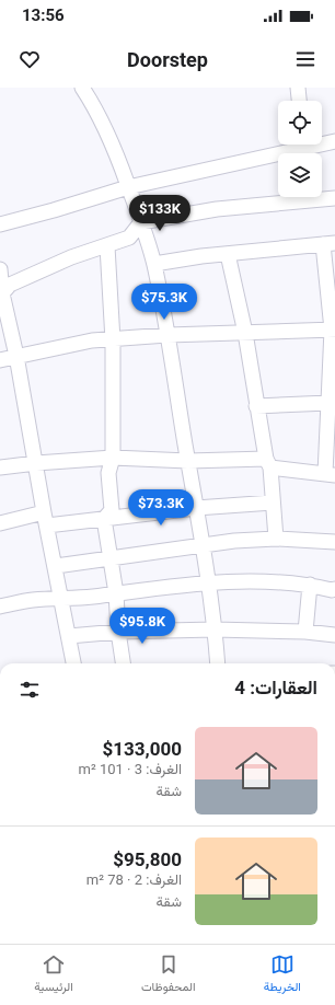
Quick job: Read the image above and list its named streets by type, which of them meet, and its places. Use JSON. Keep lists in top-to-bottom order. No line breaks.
{"page":{"status":"13:56","header":"Doorstep","price":["$133K","$75.3K","$73.3K","$95.8K"],"heading":"العقارات: 4","list":[{"name":"$133,000","note":"الغرف: 3 · 101 m² · شقة"},{"name":"$95,800","note":"الغرف: 2 · 78 m² · شقة"}],"tabs":["الخريطة","المحفوظات","الرئيسية"]}}
